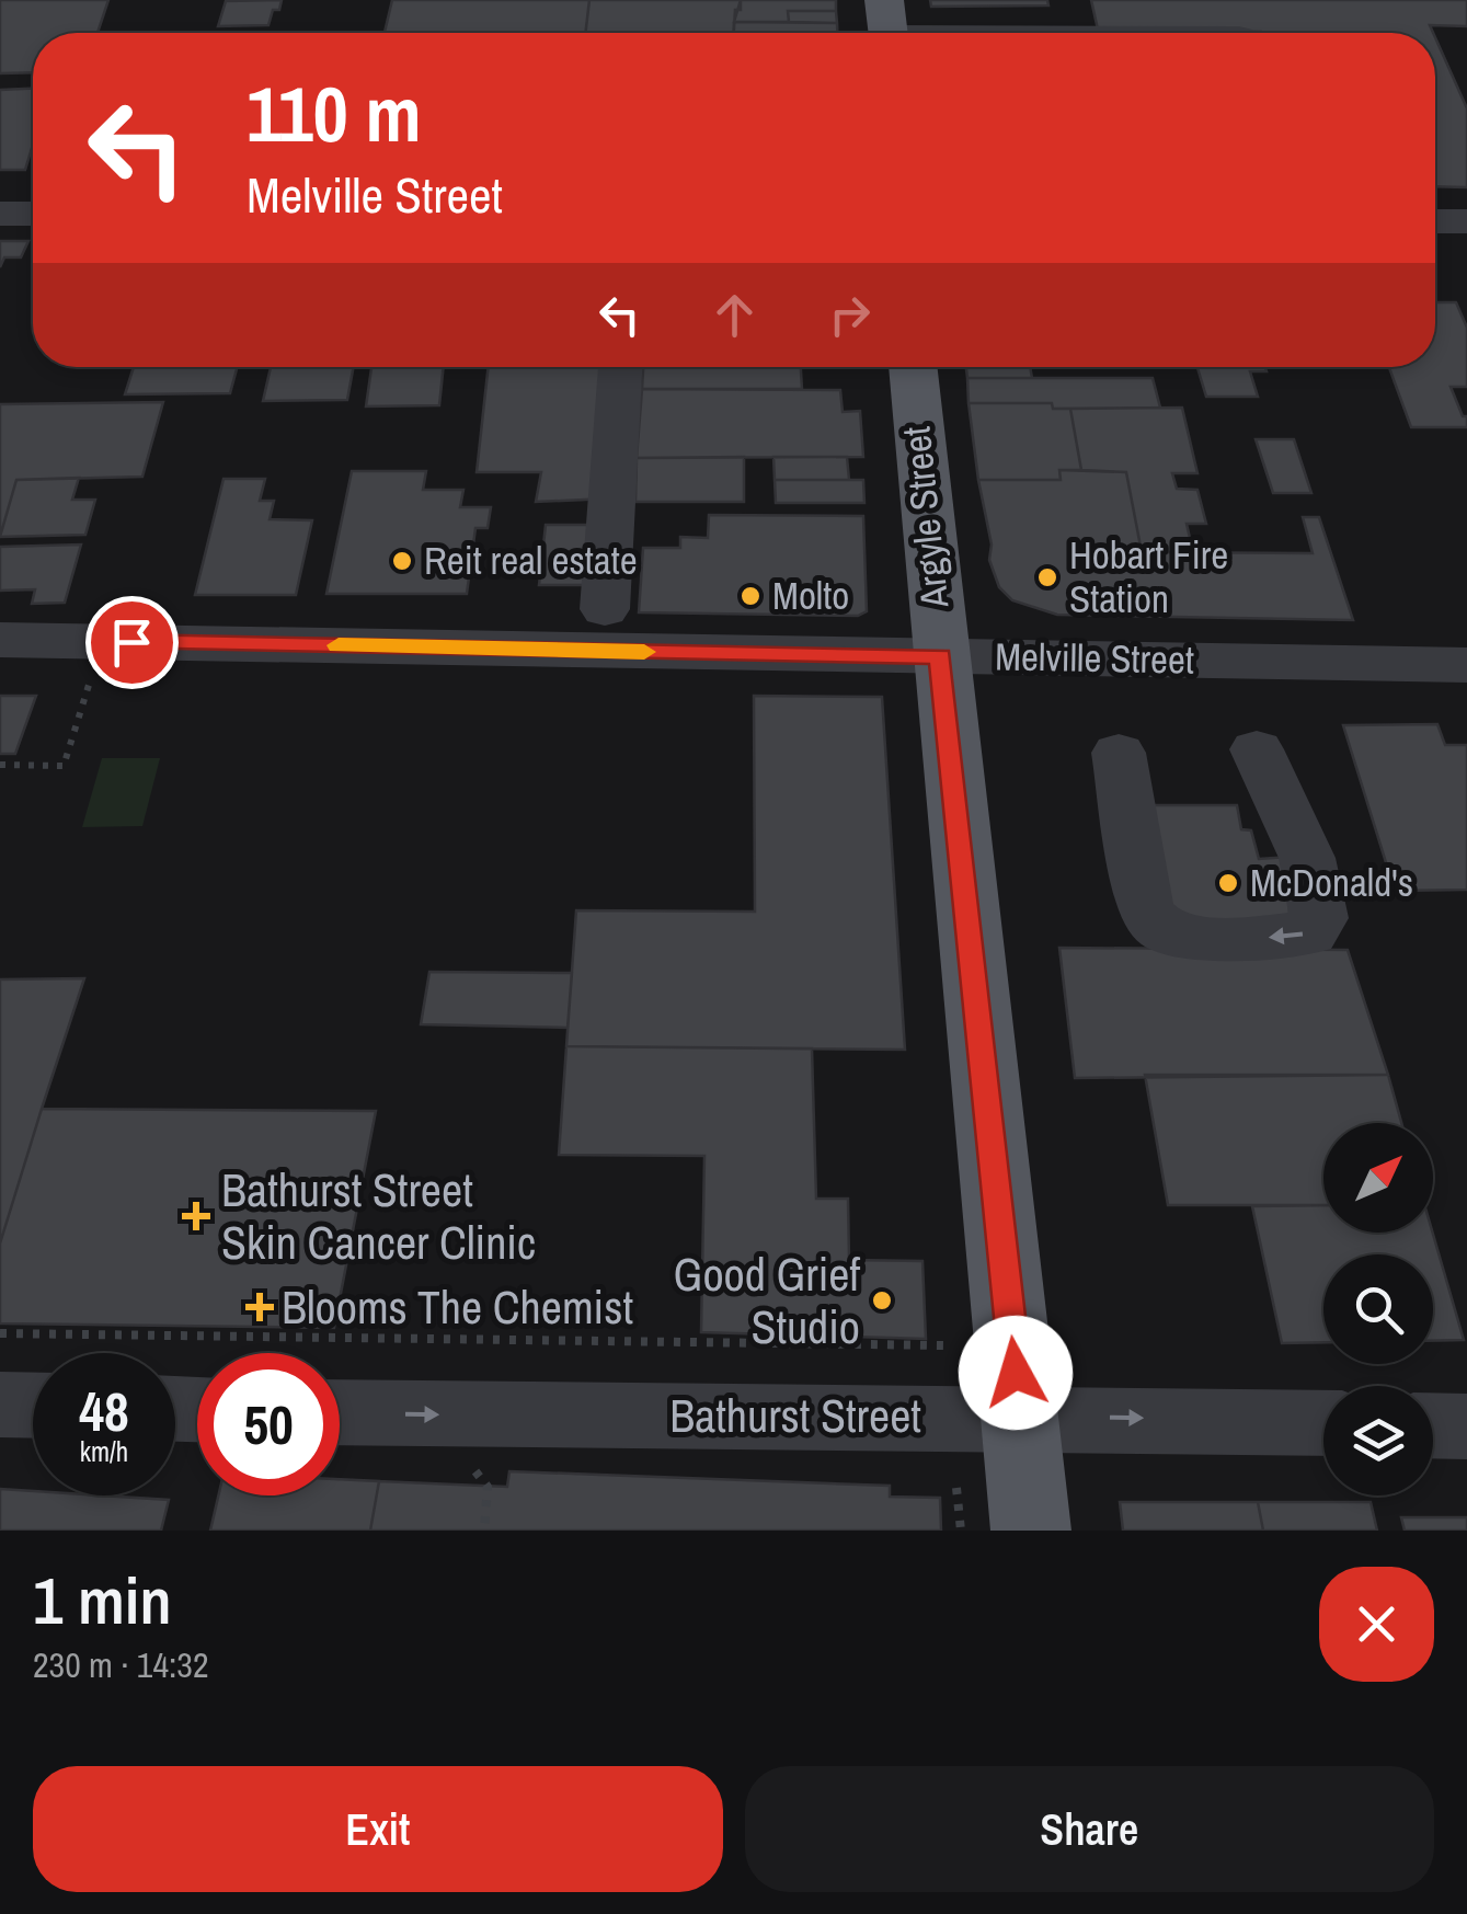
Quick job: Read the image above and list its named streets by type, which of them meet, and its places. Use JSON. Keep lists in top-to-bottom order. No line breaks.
{"streets":{"main road":["Argyle Street"],"street":["Melville Street","Bathurst Street"]},"crossings":[["Argyle Street","Melville Street"],["Argyle Street","Bathurst Street"]],"one_way":["Bathurst Street"],"places":{"other":["Reit real estate","Hobart Fire Station","Molto","McDonald's","Good Grief Studio"],"health":["Bathurst Street Skin Cancer Clinic","Blooms The Chemist"]},"north":"top right","page":{"turn":["110 m","Melville Street"],"speed":"48 km/h","limit":"50","heading":["1 min","230 m · 14:32"],"buttons":["Exit","Share"]}}
